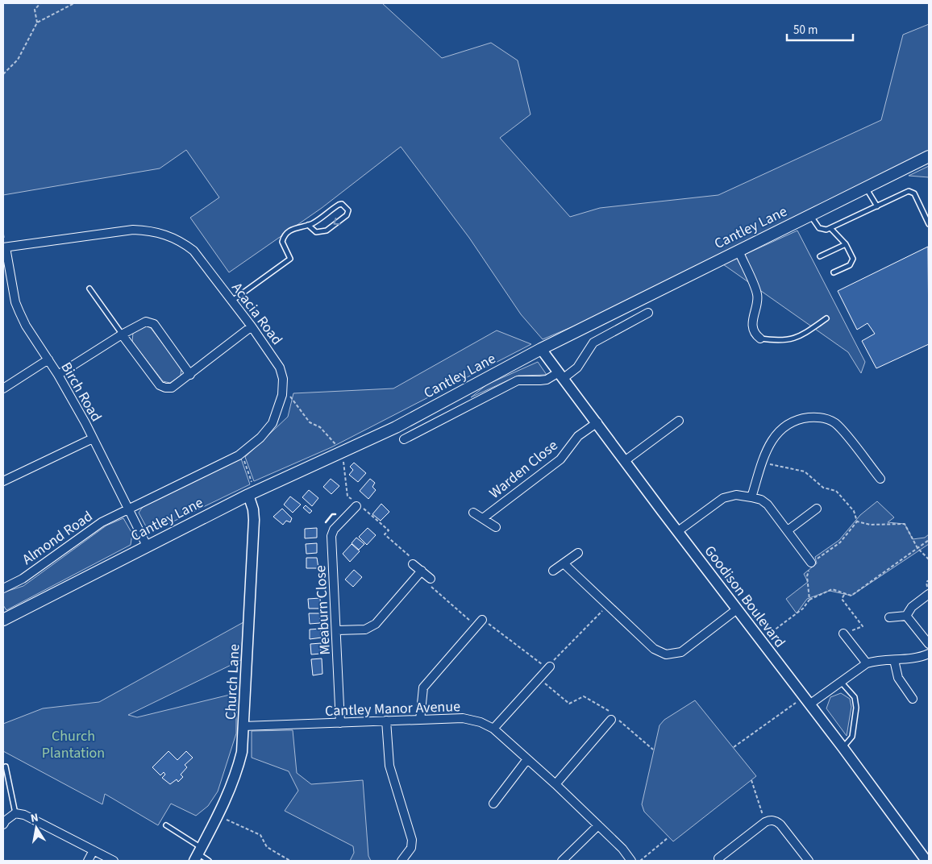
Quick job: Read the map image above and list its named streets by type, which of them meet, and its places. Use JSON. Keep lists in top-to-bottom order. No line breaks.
{"streets":{"main road":["Cantley Lane"],"street":["Acacia Road","Birch Road","Warden Close","Almond Road","Goodison Boulevard","Meaburn Close","Church Lane","Cantley Manor Avenue"]},"crossings":[["Cantley Lane","Birch Road"],["Cantley Lane","Goodison Boulevard"],["Cantley Lane","Church Lane"],["Acacia Road","Birch Road"],["Acacia Road","Almond Road"],["Birch Road","Almond Road"],["Warden Close","Goodison Boulevard"],["Meaburn Close","Cantley Manor Avenue"],["Church Lane","Cantley Manor Avenue"]],"parks":["Church Plantation"],"scale_bar":"50 m","north":"top"}
